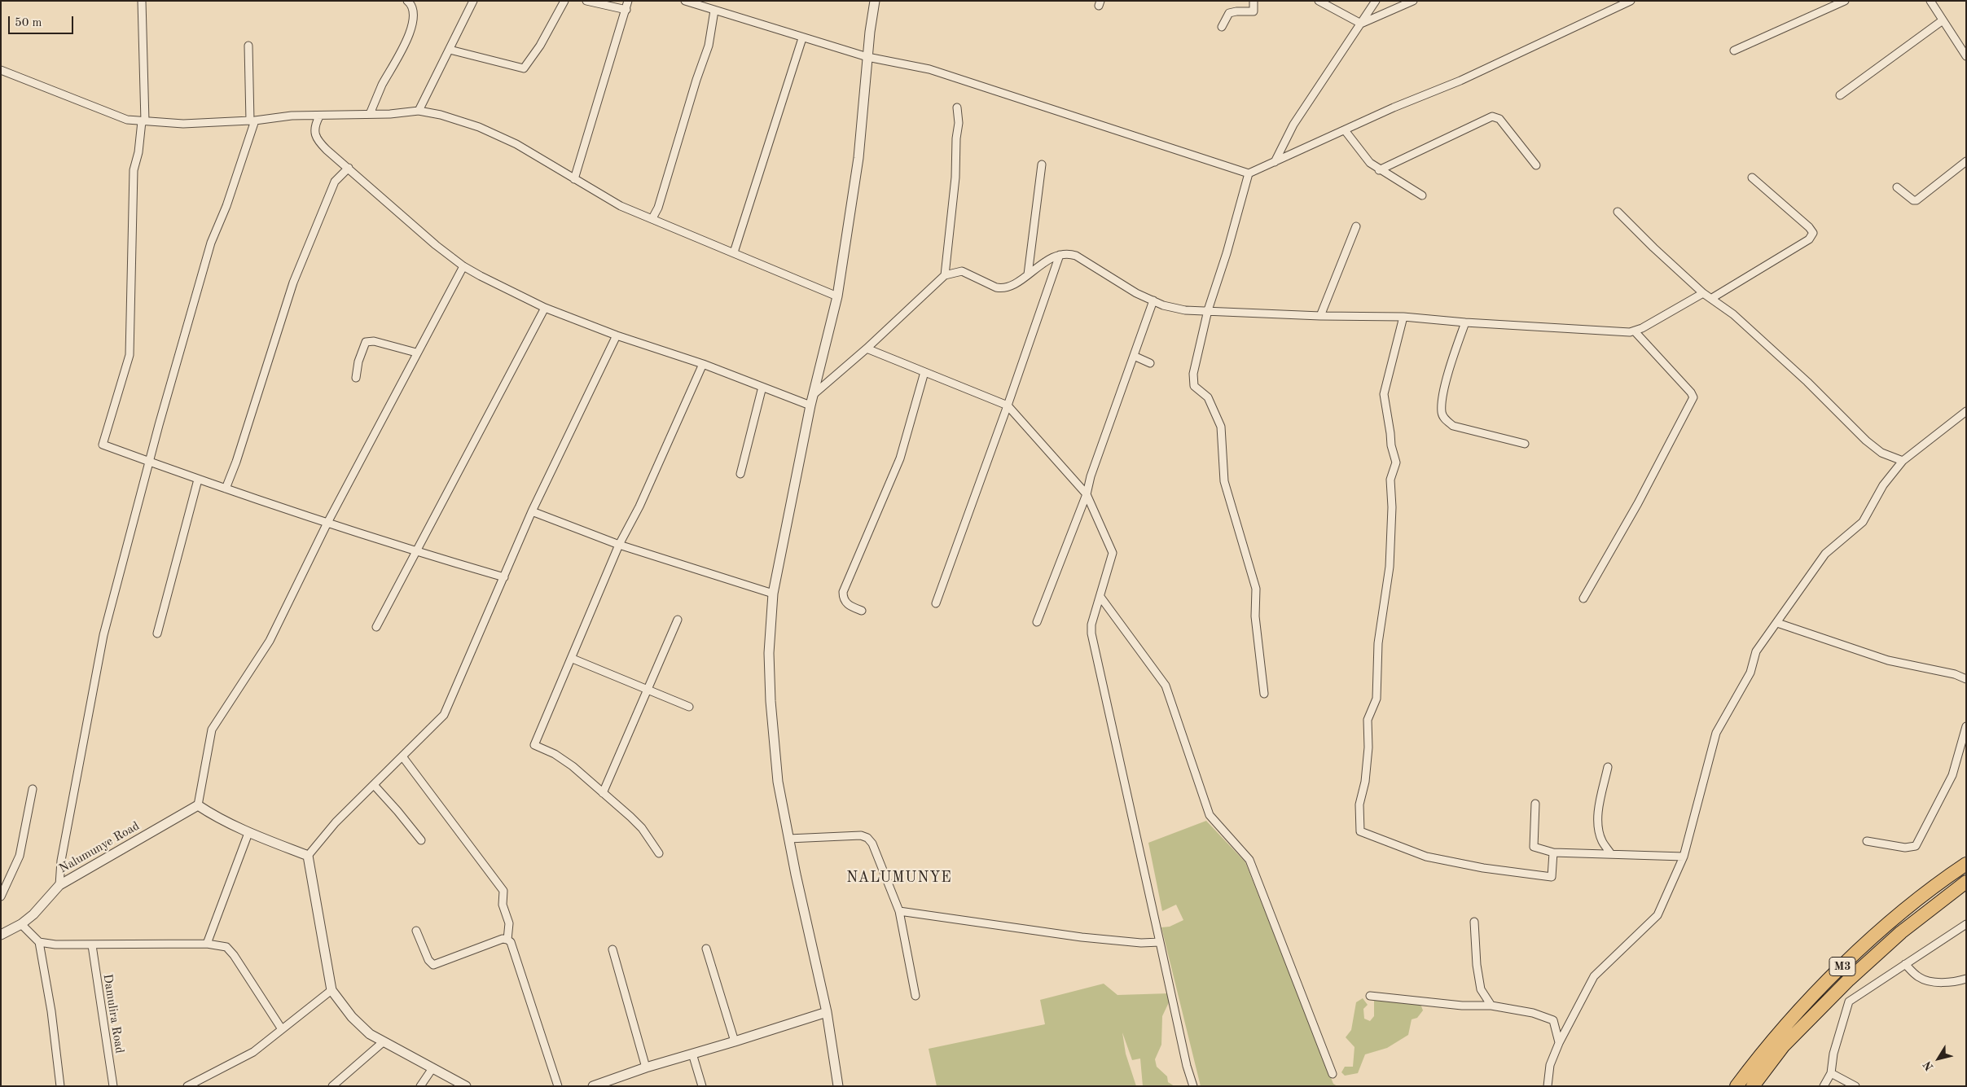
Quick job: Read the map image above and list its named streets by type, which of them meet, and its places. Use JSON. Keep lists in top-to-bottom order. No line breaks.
{"streets":{"highway":["M3"],"street":["Nalumunye Road","Damulira Road"]},"districts":["NALUMUNYE"],"scale_bar":"50 m","north":"bottom left"}
